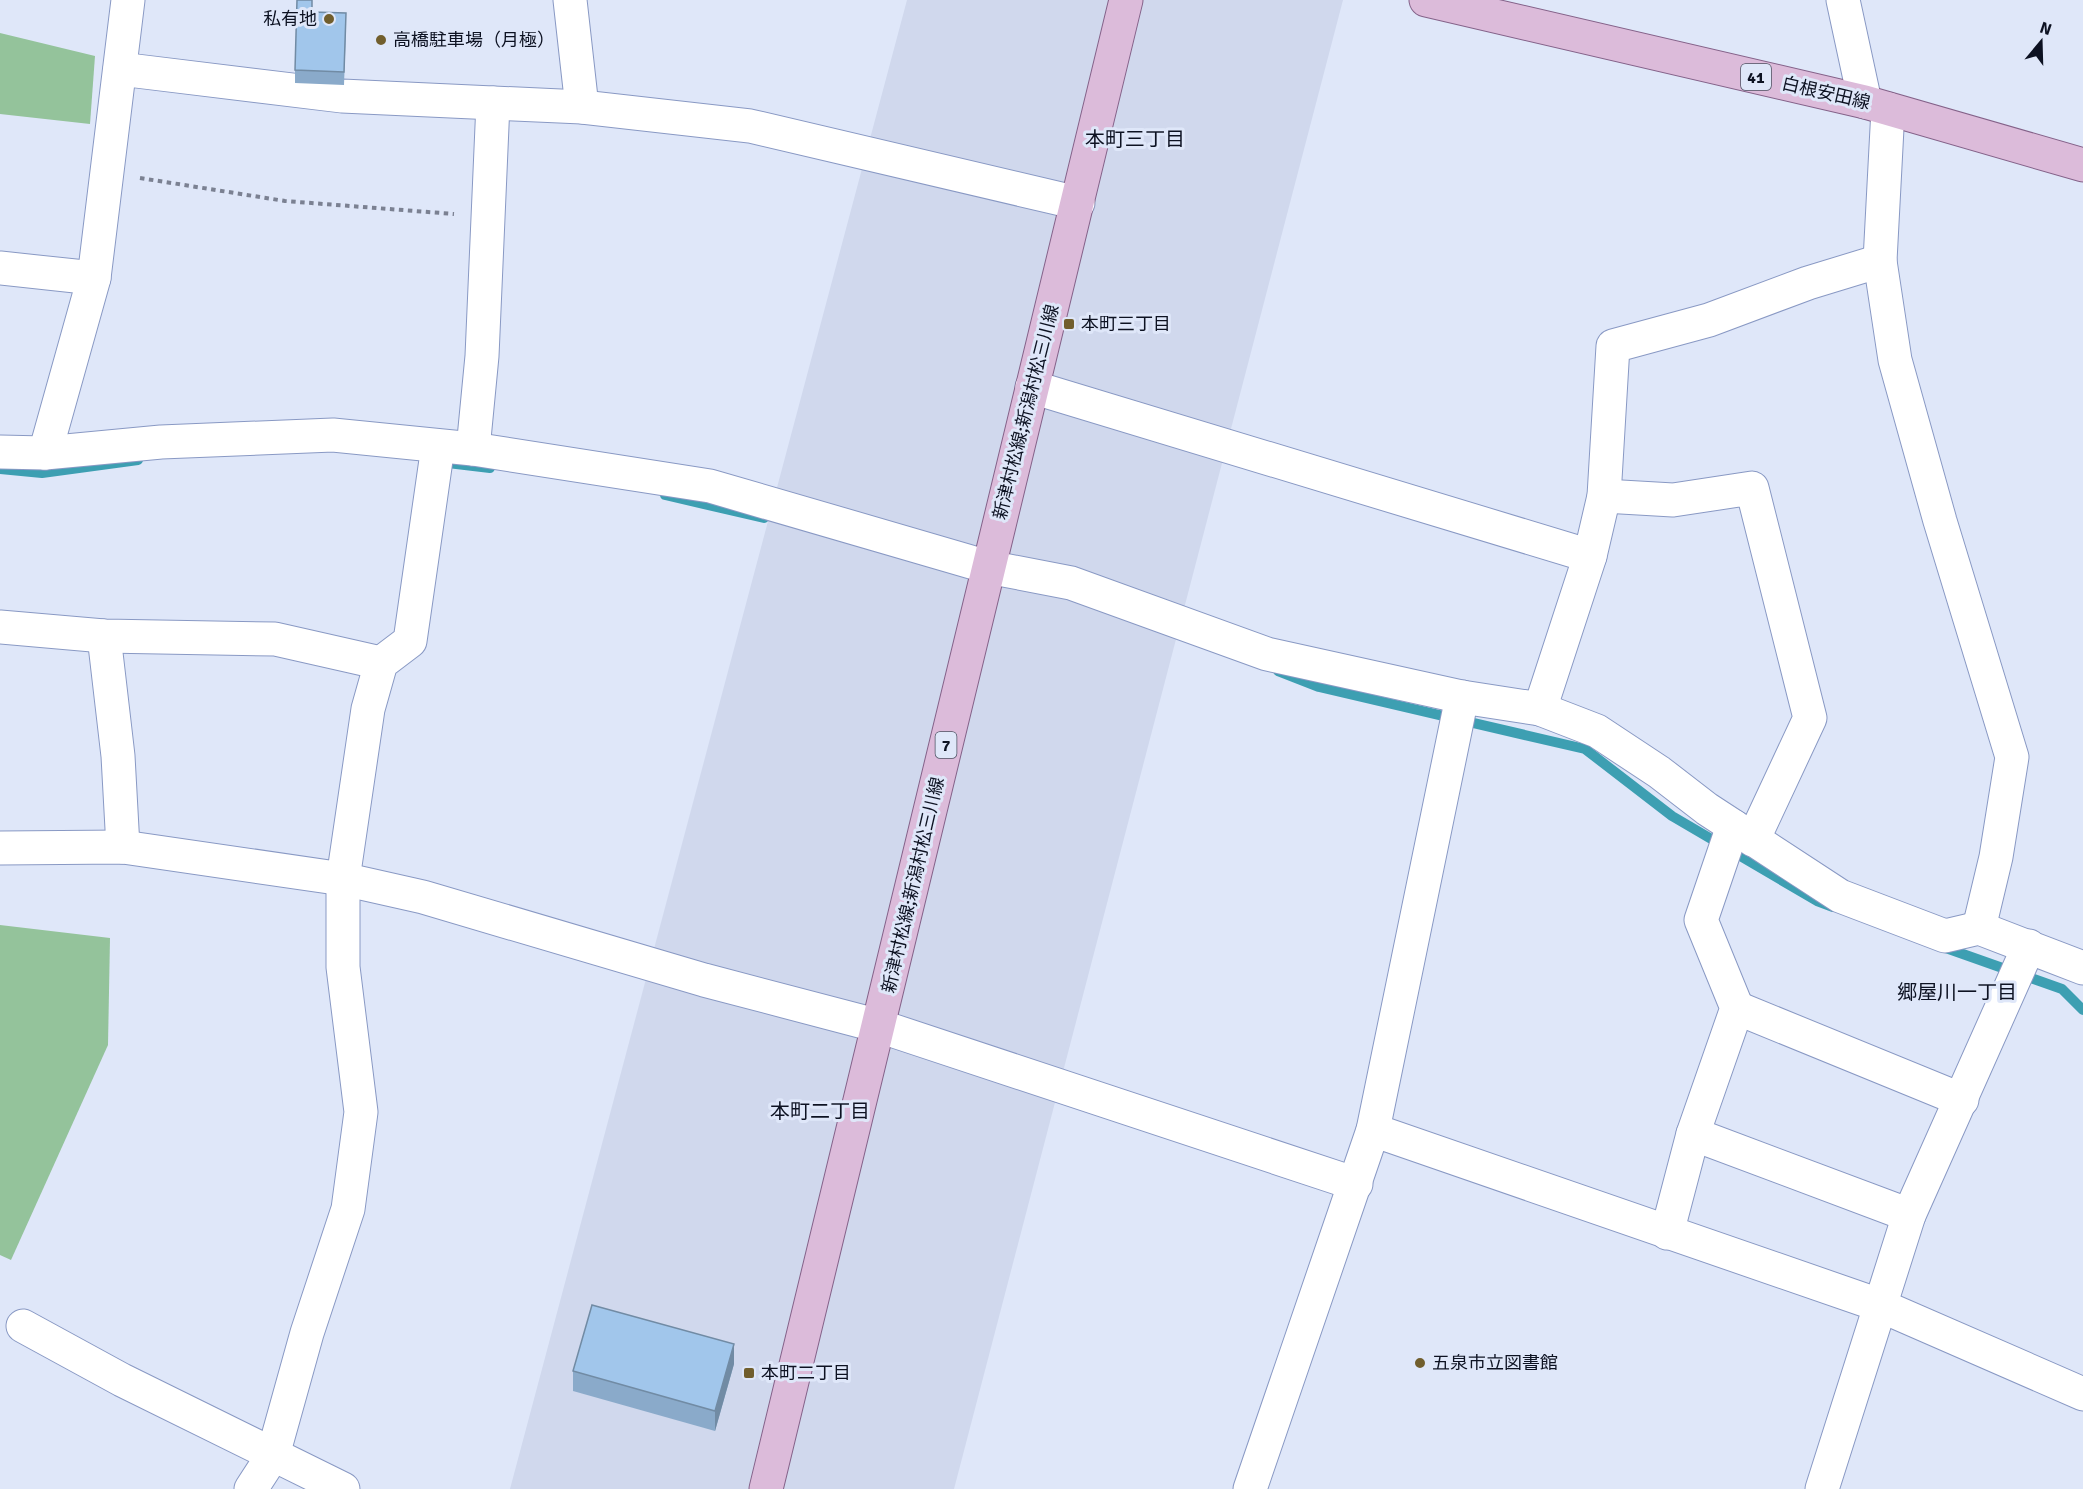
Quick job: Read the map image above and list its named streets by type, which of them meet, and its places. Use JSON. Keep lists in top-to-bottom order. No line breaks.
{"streets":{"main road":["41","白根安田線","新津村松線;新潟村松三川線","7"]},"districts":["本町三丁目","郷屋川一丁目","本町二丁目"],"places":{"other":["私有地","高橋駐車場（月極）","五泉市立図書館"],"transit":["本町三丁目","本町二丁目"]},"north":"top"}
